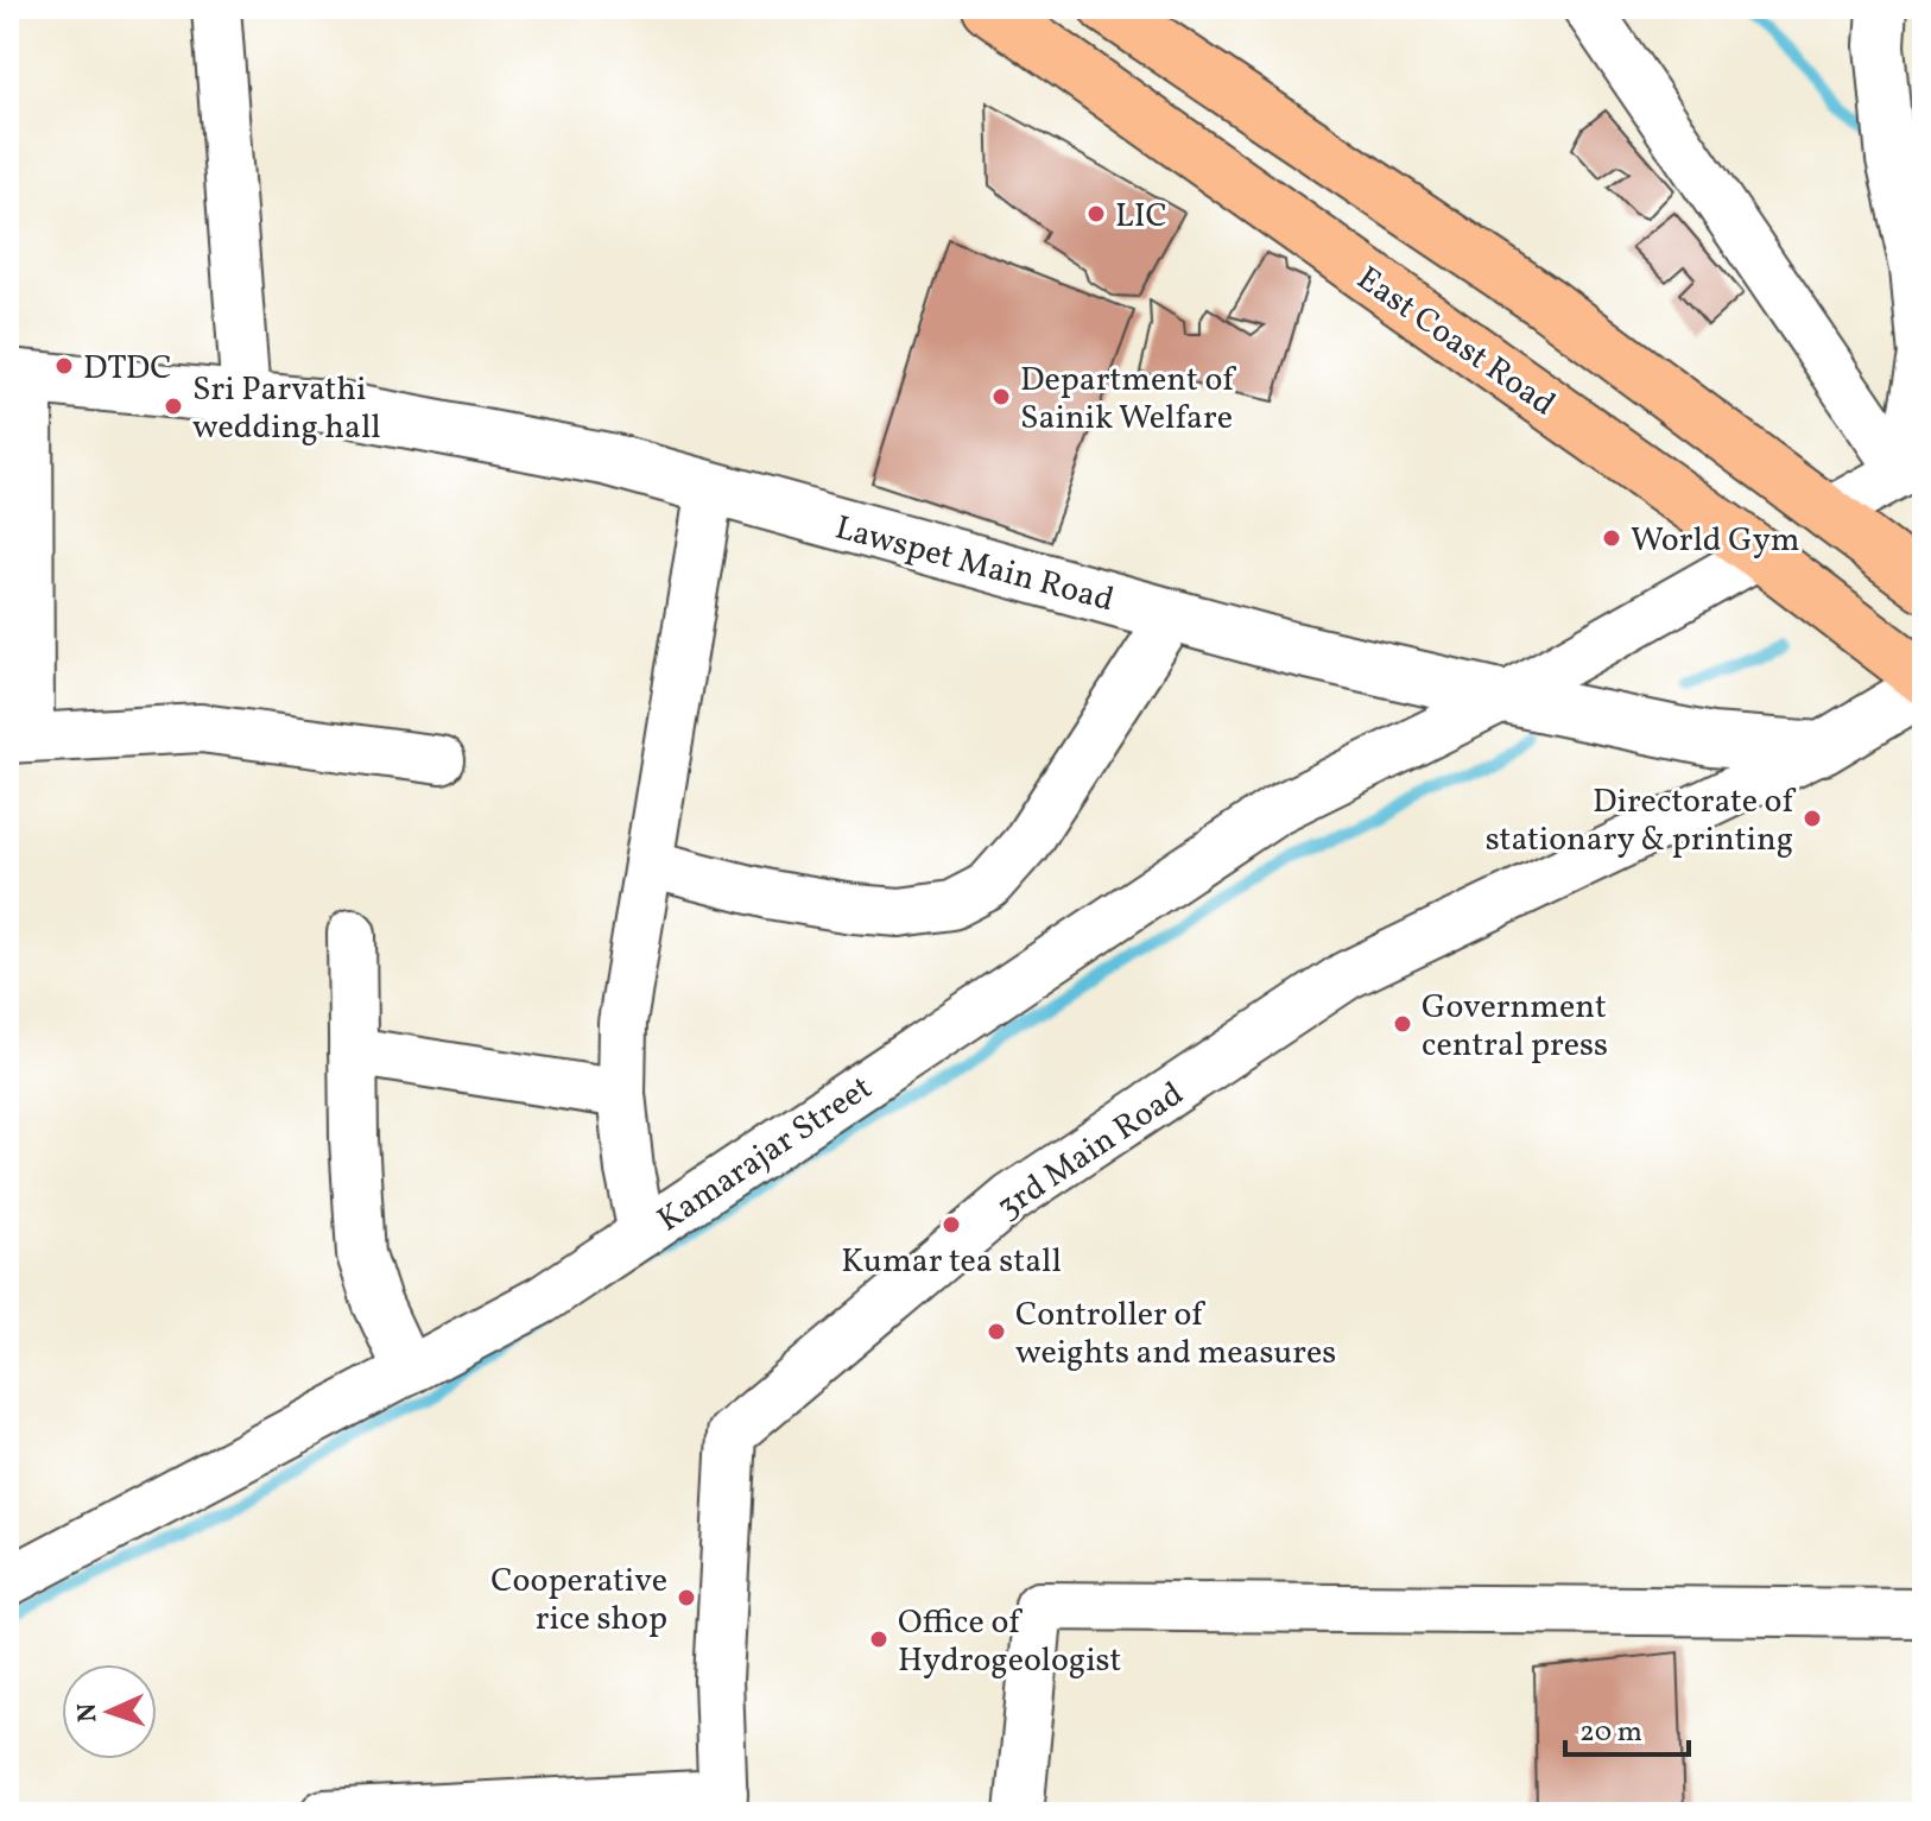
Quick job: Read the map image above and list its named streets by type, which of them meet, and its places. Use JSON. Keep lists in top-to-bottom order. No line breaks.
{"streets":{"highway":["East Coast Road"],"street":["Lawspet Main Road","3rd Main Road","Kamarajar Street"]},"crossings":[["East Coast Road","Kamarajar Street"],["Lawspet Main Road","3rd Main Road"],["Lawspet Main Road","Kamarajar Street"]],"places":["LIC","DTDC","Department of Sainik Welfare","Sri Parvathi wedding hall","World Gym","Directorate of stationary & printing","Government central press","Kumar tea stall","Controller of weights and measures","Cooperative rice shop","Office of Hydrogeologist"],"scale_bar":"20 m","north":"left"}
